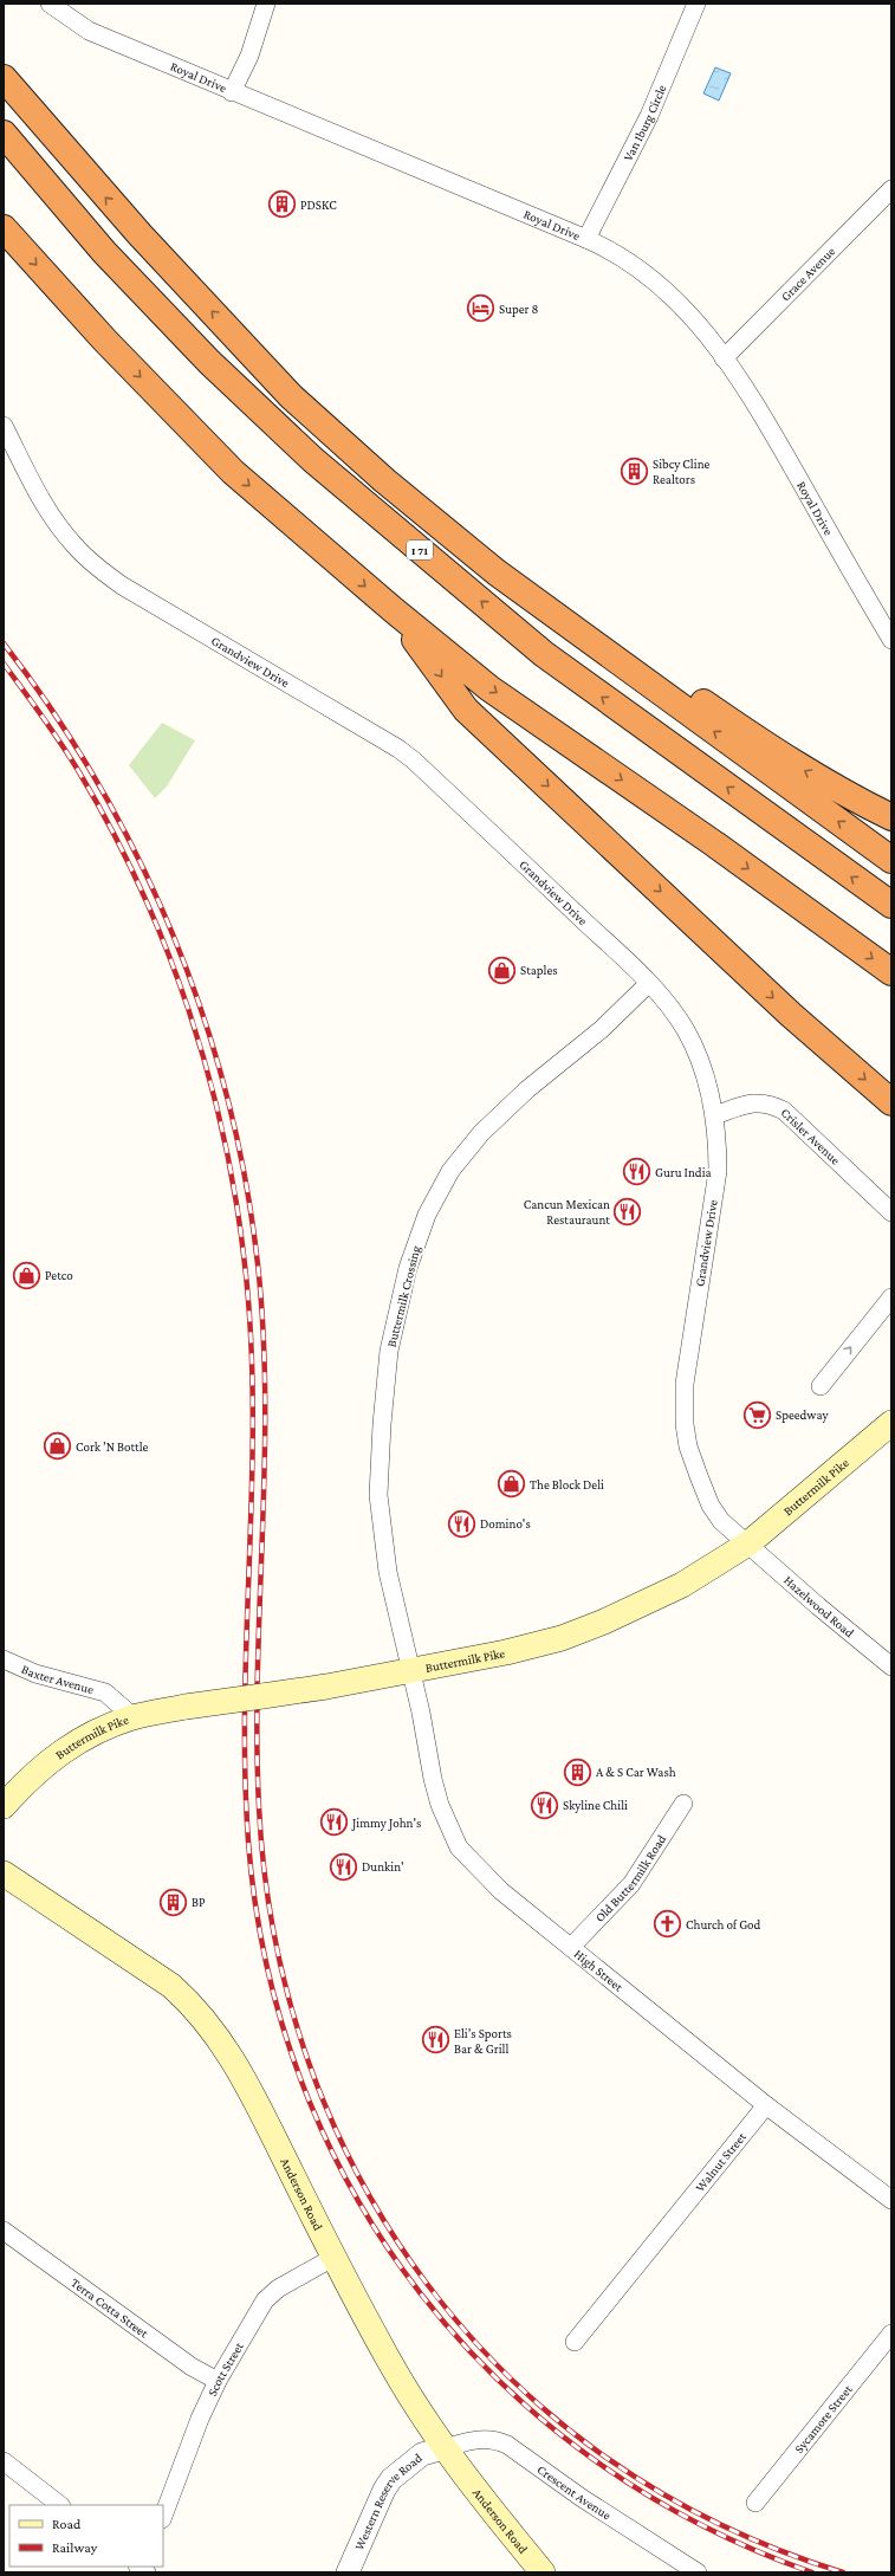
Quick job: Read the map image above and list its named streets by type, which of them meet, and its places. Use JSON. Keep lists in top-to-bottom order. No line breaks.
{"streets":{"highway":["I 71"],"main road":["Buttermilk Pike","Anderson Road"],"street":["Royal Drive","Van Iburg Circle","Grace Avenue","Grandview Drive","Crisler Avenue","Buttermilk Crossing","Hazelwood Road","Baxter Avenue","Old Buttermilk Road","High Street","Walnut Street","Terra Cotta Street","Scott Street","Sycamore Street","Crescent Avenue","Western Reserve Road"]},"crossings":[["Royal Drive","Van Iburg Circle"],["Royal Drive","Grace Avenue"],["Grandview Drive","Crisler Avenue"],["Grandview Drive","Buttermilk Crossing"],["Grandview Drive","Buttermilk Pike"],["Grandview Drive","Hazelwood Road"],["Buttermilk Crossing","Buttermilk Pike"],["Buttermilk Crossing","High Street"],["Buttermilk Pike","Hazelwood Road"],["Buttermilk Pike","Baxter Avenue"],["Buttermilk Pike","High Street"],["Old Buttermilk Road","High Street"],["High Street","Walnut Street"],["Anderson Road","Scott Street"],["Anderson Road","Crescent Avenue"],["Anderson Road","Western Reserve Road"],["Terra Cotta Street","Scott Street"],["Crescent Avenue","Western Reserve Road"]],"places":{"building":["PDSKC","Sibcy Cline Realtors","A & S Car Wash","BP"],"hotel":["Super 8"],"shop":["Staples","Petco","Cork ’N Bottle","The Block Deli"],"restaurant":["Guru India","Cancun Mexican Restauraunt","Domino's","Skyline Chili","Jimmy John's","Dunkin'","Eli’s Sports Bar & Grill"],"supermarket":["Speedway"],"church":["Church of God"]},"legend":["Road","Railway"]}
